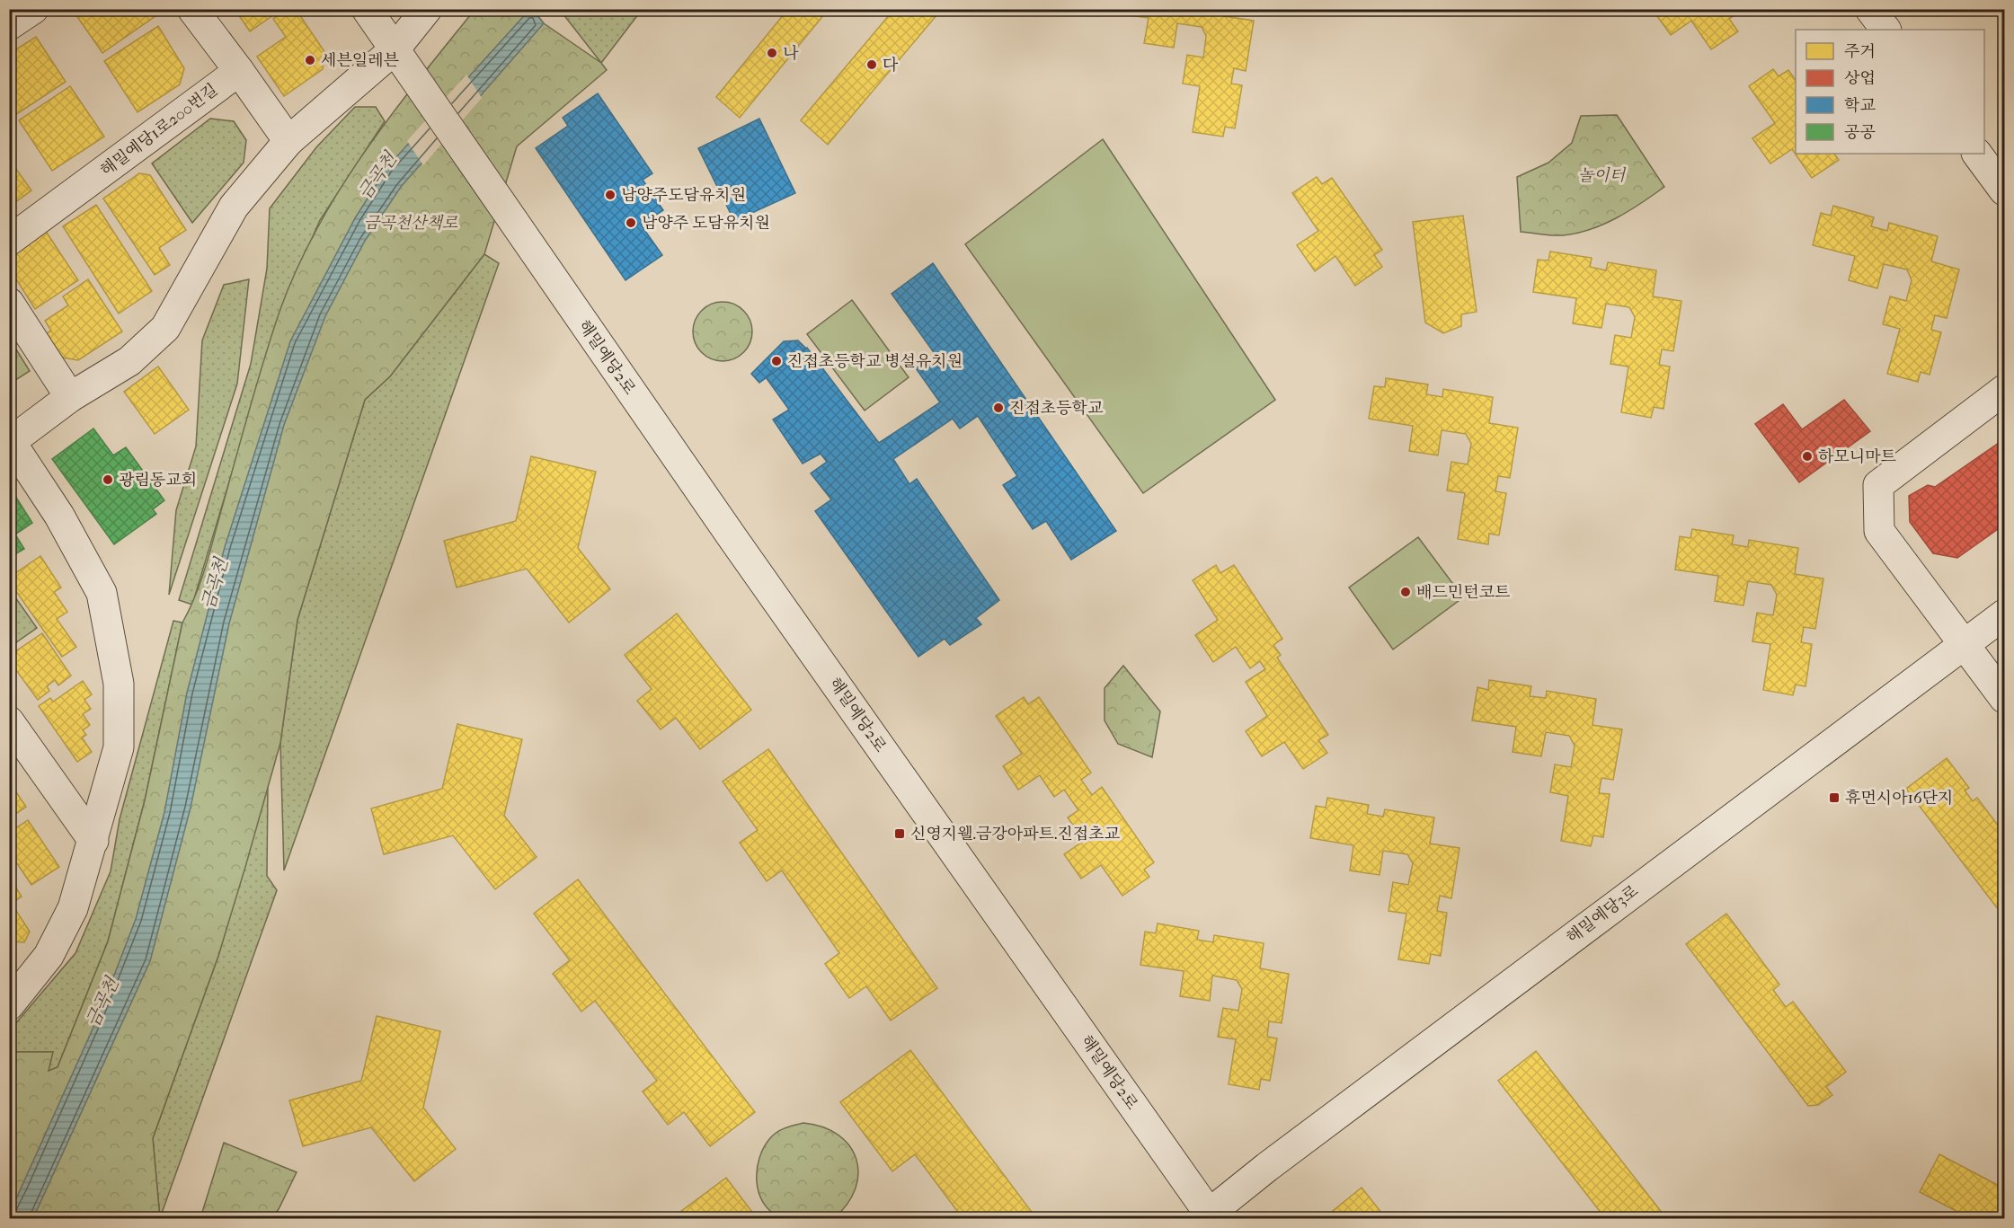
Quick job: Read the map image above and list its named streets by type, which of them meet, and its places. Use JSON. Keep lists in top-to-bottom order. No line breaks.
{"streets":{"street":["해밀예당1로200번길","해밀예당2로","해밀예당3로"]},"crossings":[["해밀예당2로","해밀예당3로"]],"water":["금곡천"],"parks":["놀이터","금곡천산책로"],"places":{"other":["나","세븐일레븐","다","남양주도담유치원","남양주 도담유치원","진접초등학교 병설유치원","진접초등학교","하모니마트","광림동교회","배드민턴코트"],"transit":["휴먼시아16단지","신영지웰.금강아파트.진접초교"]},"legend":["주거","상업","학교","공공"]}
